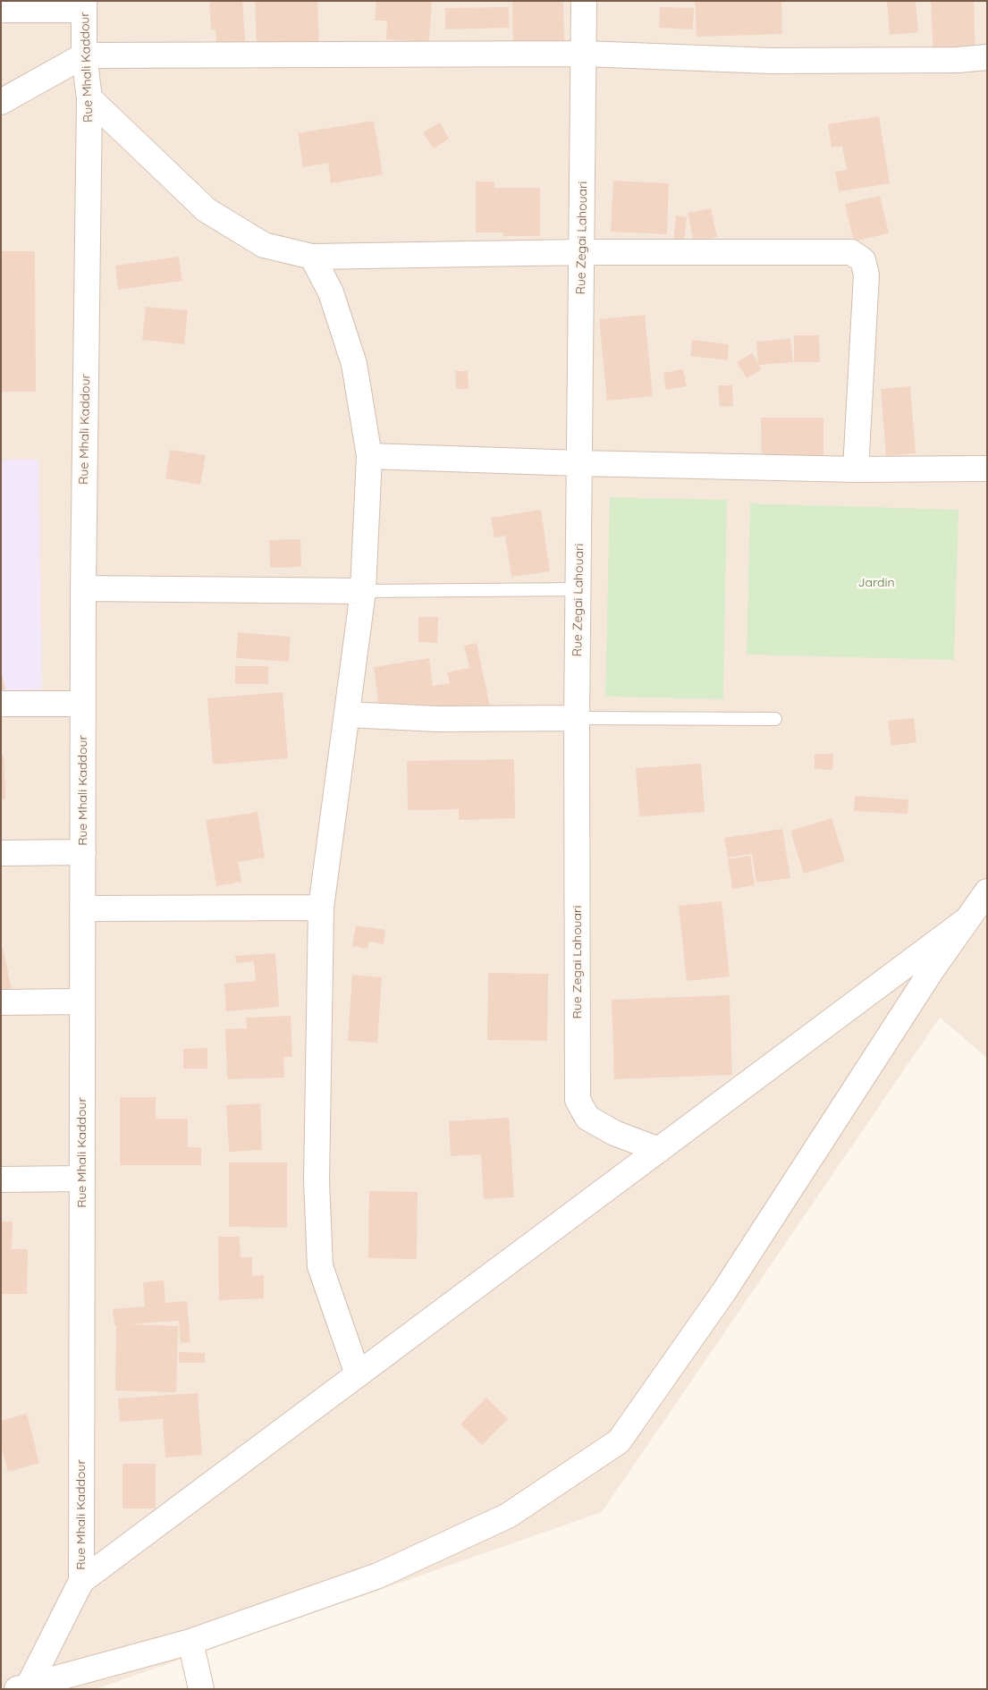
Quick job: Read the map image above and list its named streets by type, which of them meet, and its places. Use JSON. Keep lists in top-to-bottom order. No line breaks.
{"streets":{"street":["Rue Mhali Kaddour","Rue Zegai Lahouari"]},"parks":["Jardin"]}
